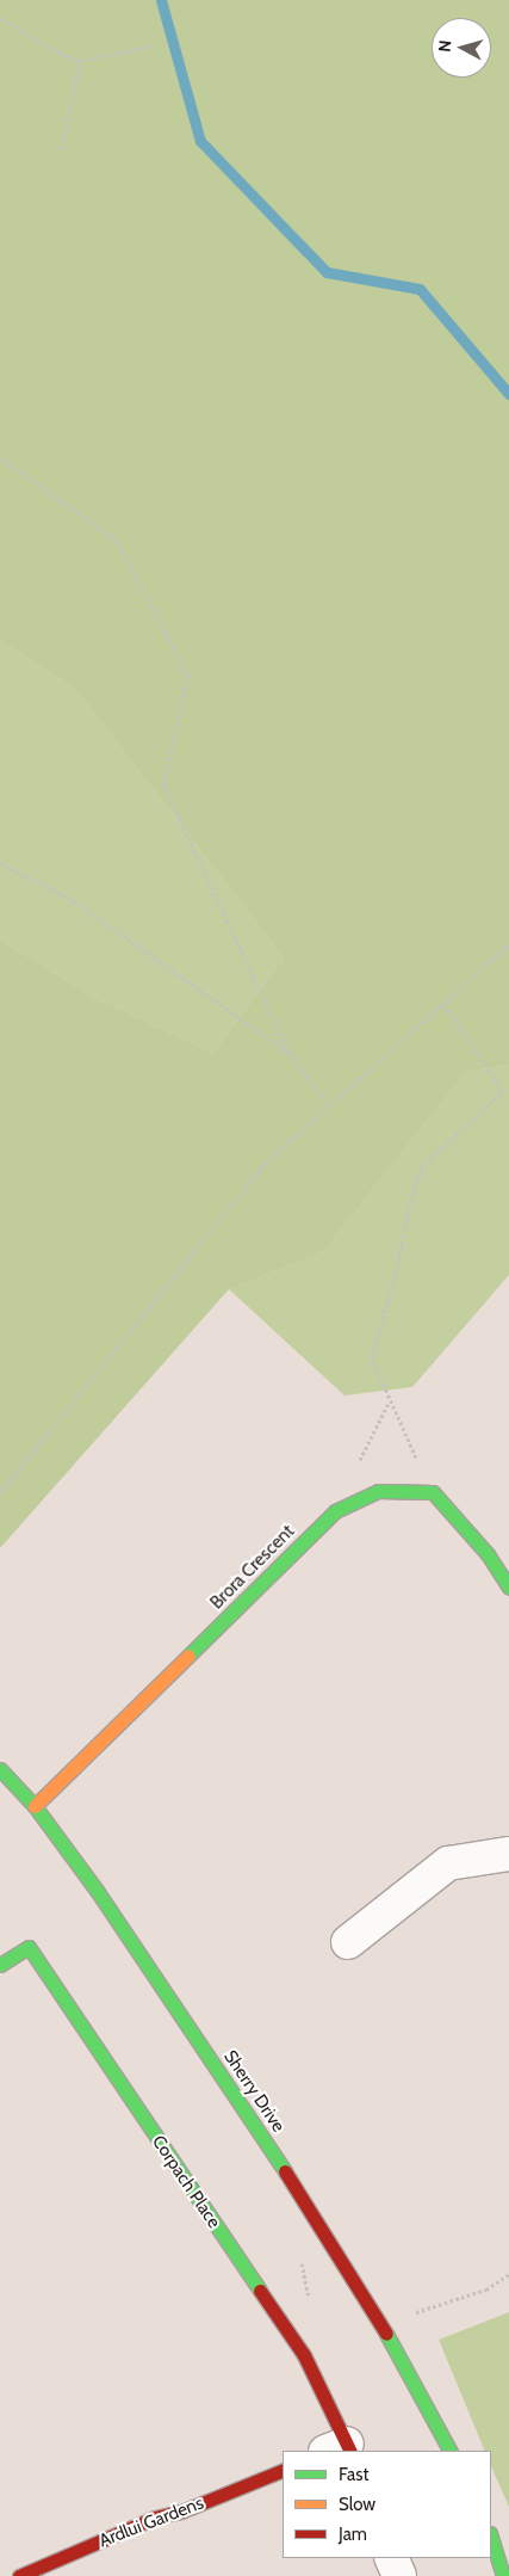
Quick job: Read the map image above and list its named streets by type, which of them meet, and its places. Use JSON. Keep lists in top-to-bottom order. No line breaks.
{"streets":{"street":["Brora Crescent","Sherry Drive","Corpach Place","Ardlui Gardens"]},"crossings":[["Brora Crescent","Sherry Drive"]],"legend":["Fast","Slow","Jam"],"north":"left"}
